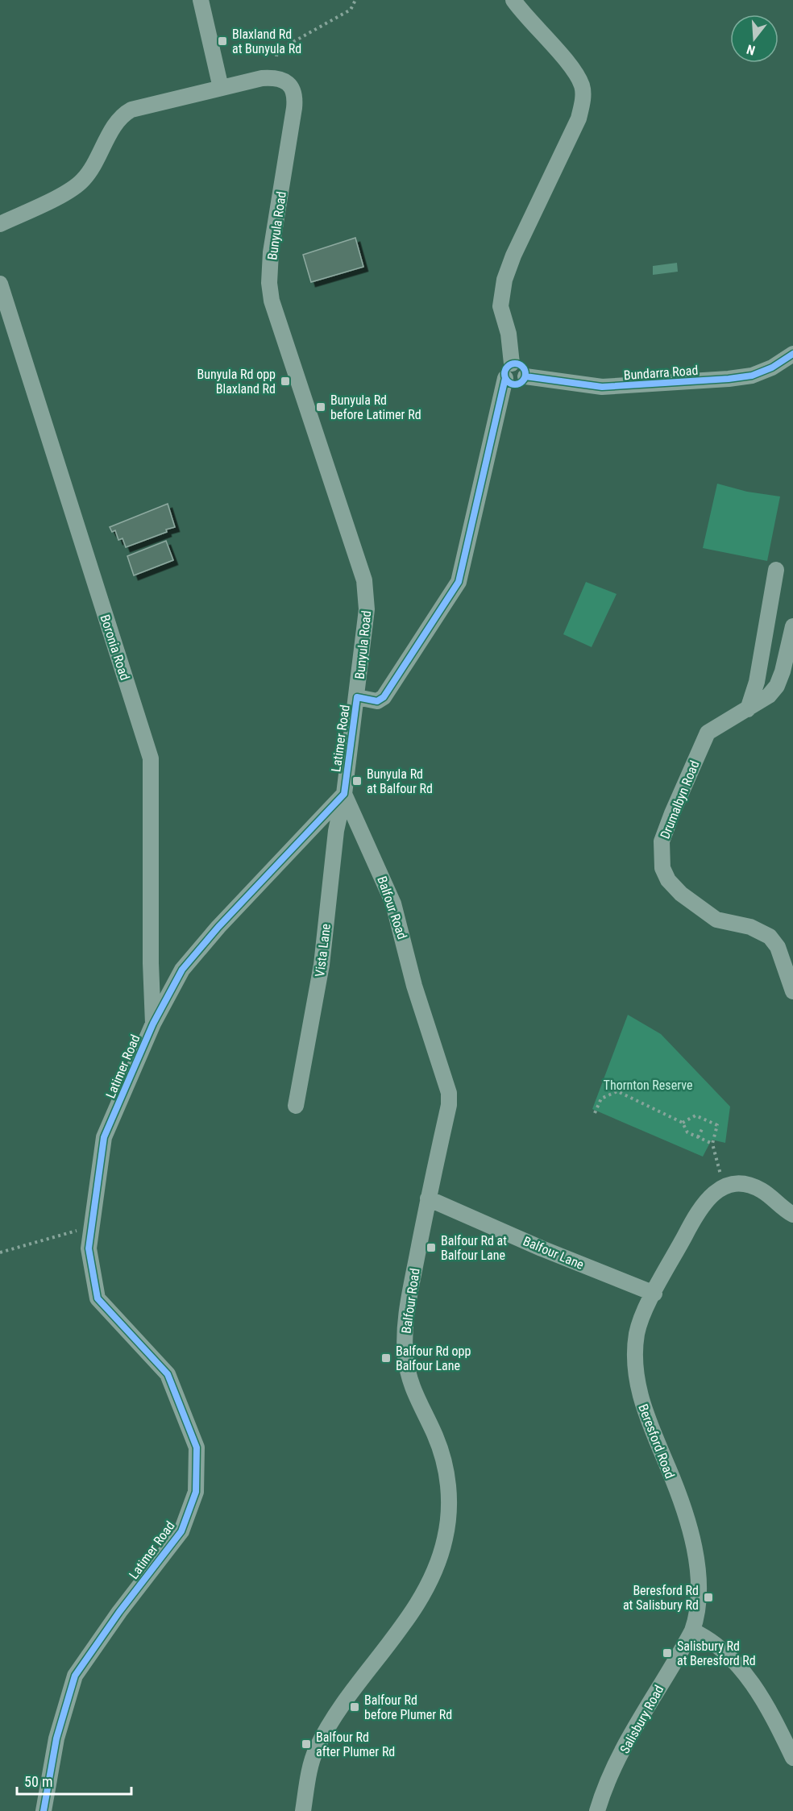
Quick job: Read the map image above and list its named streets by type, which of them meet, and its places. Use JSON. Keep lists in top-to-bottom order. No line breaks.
{"streets":{"street":["Bunyula Road","Bundarra Road","Boronia Road","Latimer Road","Drumalbyn Road","Balfour Road","Vista Lane","Balfour Lane","Beresford Road","Salisbury Road"]},"crossings":[["Bunyula Road","Latimer Road"],["Bundarra Road","Latimer Road"],["Boronia Road","Latimer Road"],["Latimer Road","Balfour Road"],["Latimer Road","Vista Lane"],["Balfour Road","Vista Lane"],["Balfour Road","Balfour Lane"],["Balfour Lane","Beresford Road"],["Beresford Road","Salisbury Road"]],"parks":["Thornton Reserve"],"places":{"transit":["Blaxland Rd at Bunyula Rd","Bunyula Rd opp Blaxland Rd","Bunyula Rd before Latimer Rd","Bunyula Rd at Balfour Rd","Balfour Rd at Balfour Lane","Balfour Rd opp Balfour Lane","Beresford Rd at Salisbury Rd","Salisbury Rd at Beresford Rd","Balfour Rd before Plumer Rd","Balfour Rd after Plumer Rd"]},"scale_bar":"50 m","north":"bottom"}
